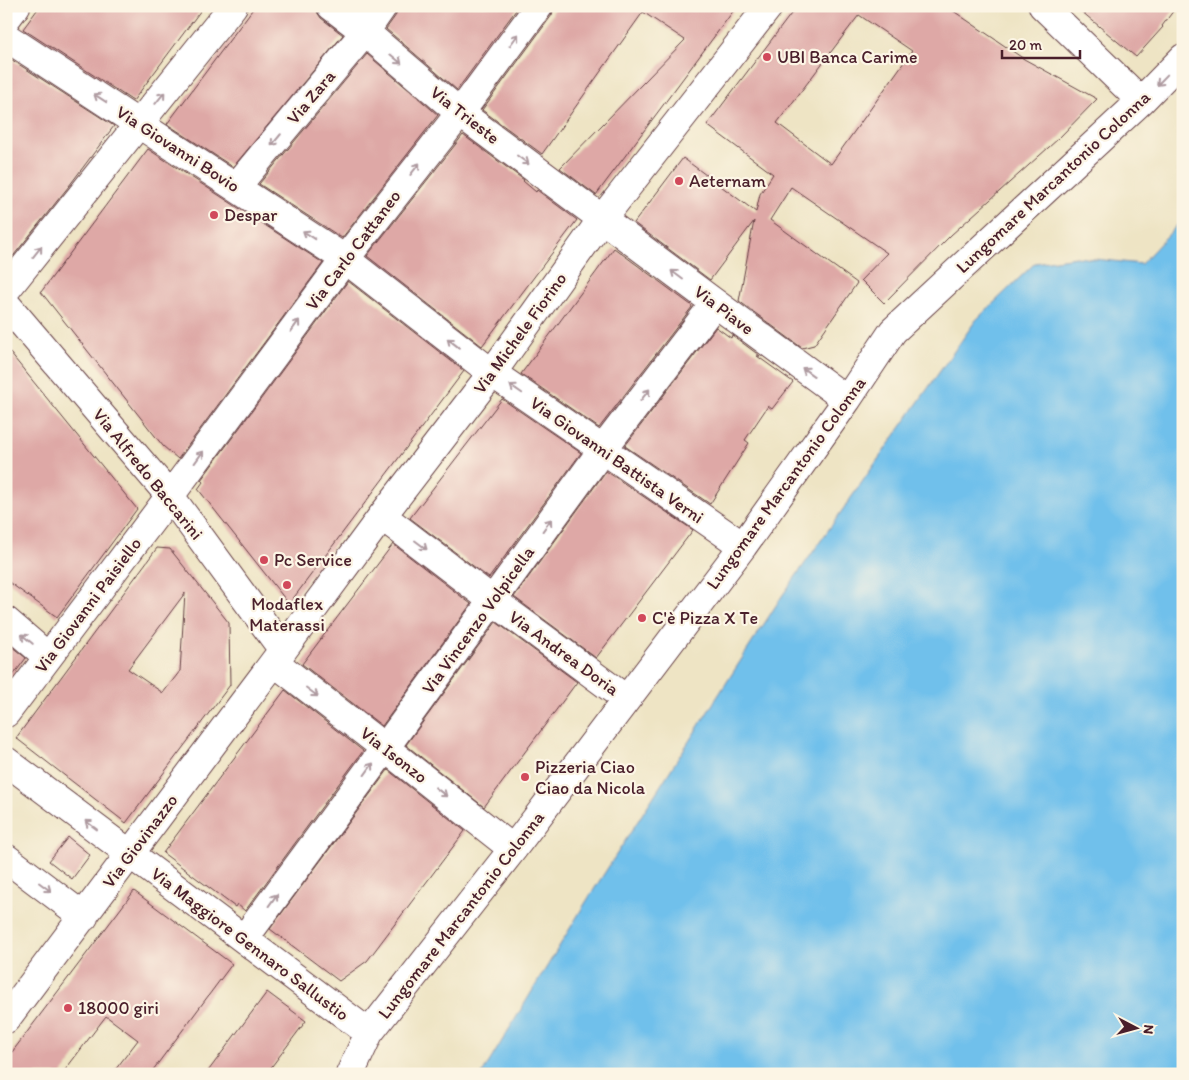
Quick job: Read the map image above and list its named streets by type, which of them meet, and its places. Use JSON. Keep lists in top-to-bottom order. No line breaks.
{"streets":{"street":["Via Zara","Via Trieste","Via Giovanni Bovio","Lungomare Marcantonio Colonna","Via Carlo Cattaneo","Via Piave","Via Michele Fiorino","Via Giovanni Battista Verni","Via Alfredo Baccarini","Via Giovanni Paisiello","Via Vincenzo Volpicella","Via Andrea Doria","Via Isonzo","Via Giovinazzo","Via Maggiore Gennaro Sallustio"]},"crossings":[["Via Zara","Via Trieste"],["Via Zara","Via Giovanni Bovio"],["Via Trieste","Via Carlo Cattaneo"],["Via Trieste","Via Piave"],["Via Trieste","Via Michele Fiorino"],["Via Giovanni Bovio","Via Carlo Cattaneo"],["Via Giovanni Bovio","Via Michele Fiorino"],["Via Giovanni Bovio","Via Giovanni Battista Verni"],["Lungomare Marcantonio Colonna","Via Piave"],["Lungomare Marcantonio Colonna","Via Giovanni Battista Verni"],["Lungomare Marcantonio Colonna","Via Andrea Doria"],["Lungomare Marcantonio Colonna","Via Isonzo"],["Lungomare Marcantonio Colonna","Via Maggiore Gennaro Sallustio"],["Via Carlo Cattaneo","Via Alfredo Baccarini"],["Via Carlo Cattaneo","Via Giovanni Paisiello"],["Via Piave","Via Michele Fiorino"],["Via Piave","Via Vincenzo Volpicella"],["Via Michele Fiorino","Via Giovanni Battista Verni"],["Via Michele Fiorino","Via Alfredo Baccarini"],["Via Michele Fiorino","Via Andrea Doria"],["Via Michele Fiorino","Via Isonzo"],["Via Michele Fiorino","Via Giovinazzo"],["Via Giovanni Battista Verni","Via Vincenzo Volpicella"],["Via Alfredo Baccarini","Via Giovanni Paisiello"],["Via Alfredo Baccarini","Via Isonzo"],["Via Alfredo Baccarini","Via Giovinazzo"],["Via Vincenzo Volpicella","Via Andrea Doria"],["Via Vincenzo Volpicella","Via Isonzo"],["Via Vincenzo Volpicella","Via Maggiore Gennaro Sallustio"],["Via Isonzo","Via Giovinazzo"],["Via Giovinazzo","Via Maggiore Gennaro Sallustio"]],"one_way":["Via Trieste","Via Giovanni Bovio","Via Carlo Cattaneo","Via Piave","Via Giovanni Battista Verni","Via Vincenzo Volpicella","Via Andrea Doria","Via Isonzo"],"places":["UBI Banca Carime","Aeternam","Despar","Pc Service","Modaflex Materassi","C'è Pizza X Te","Pizzeria Ciao Ciao da Nicola","18000 giri"],"scale_bar":"20 m","north":"right"}
